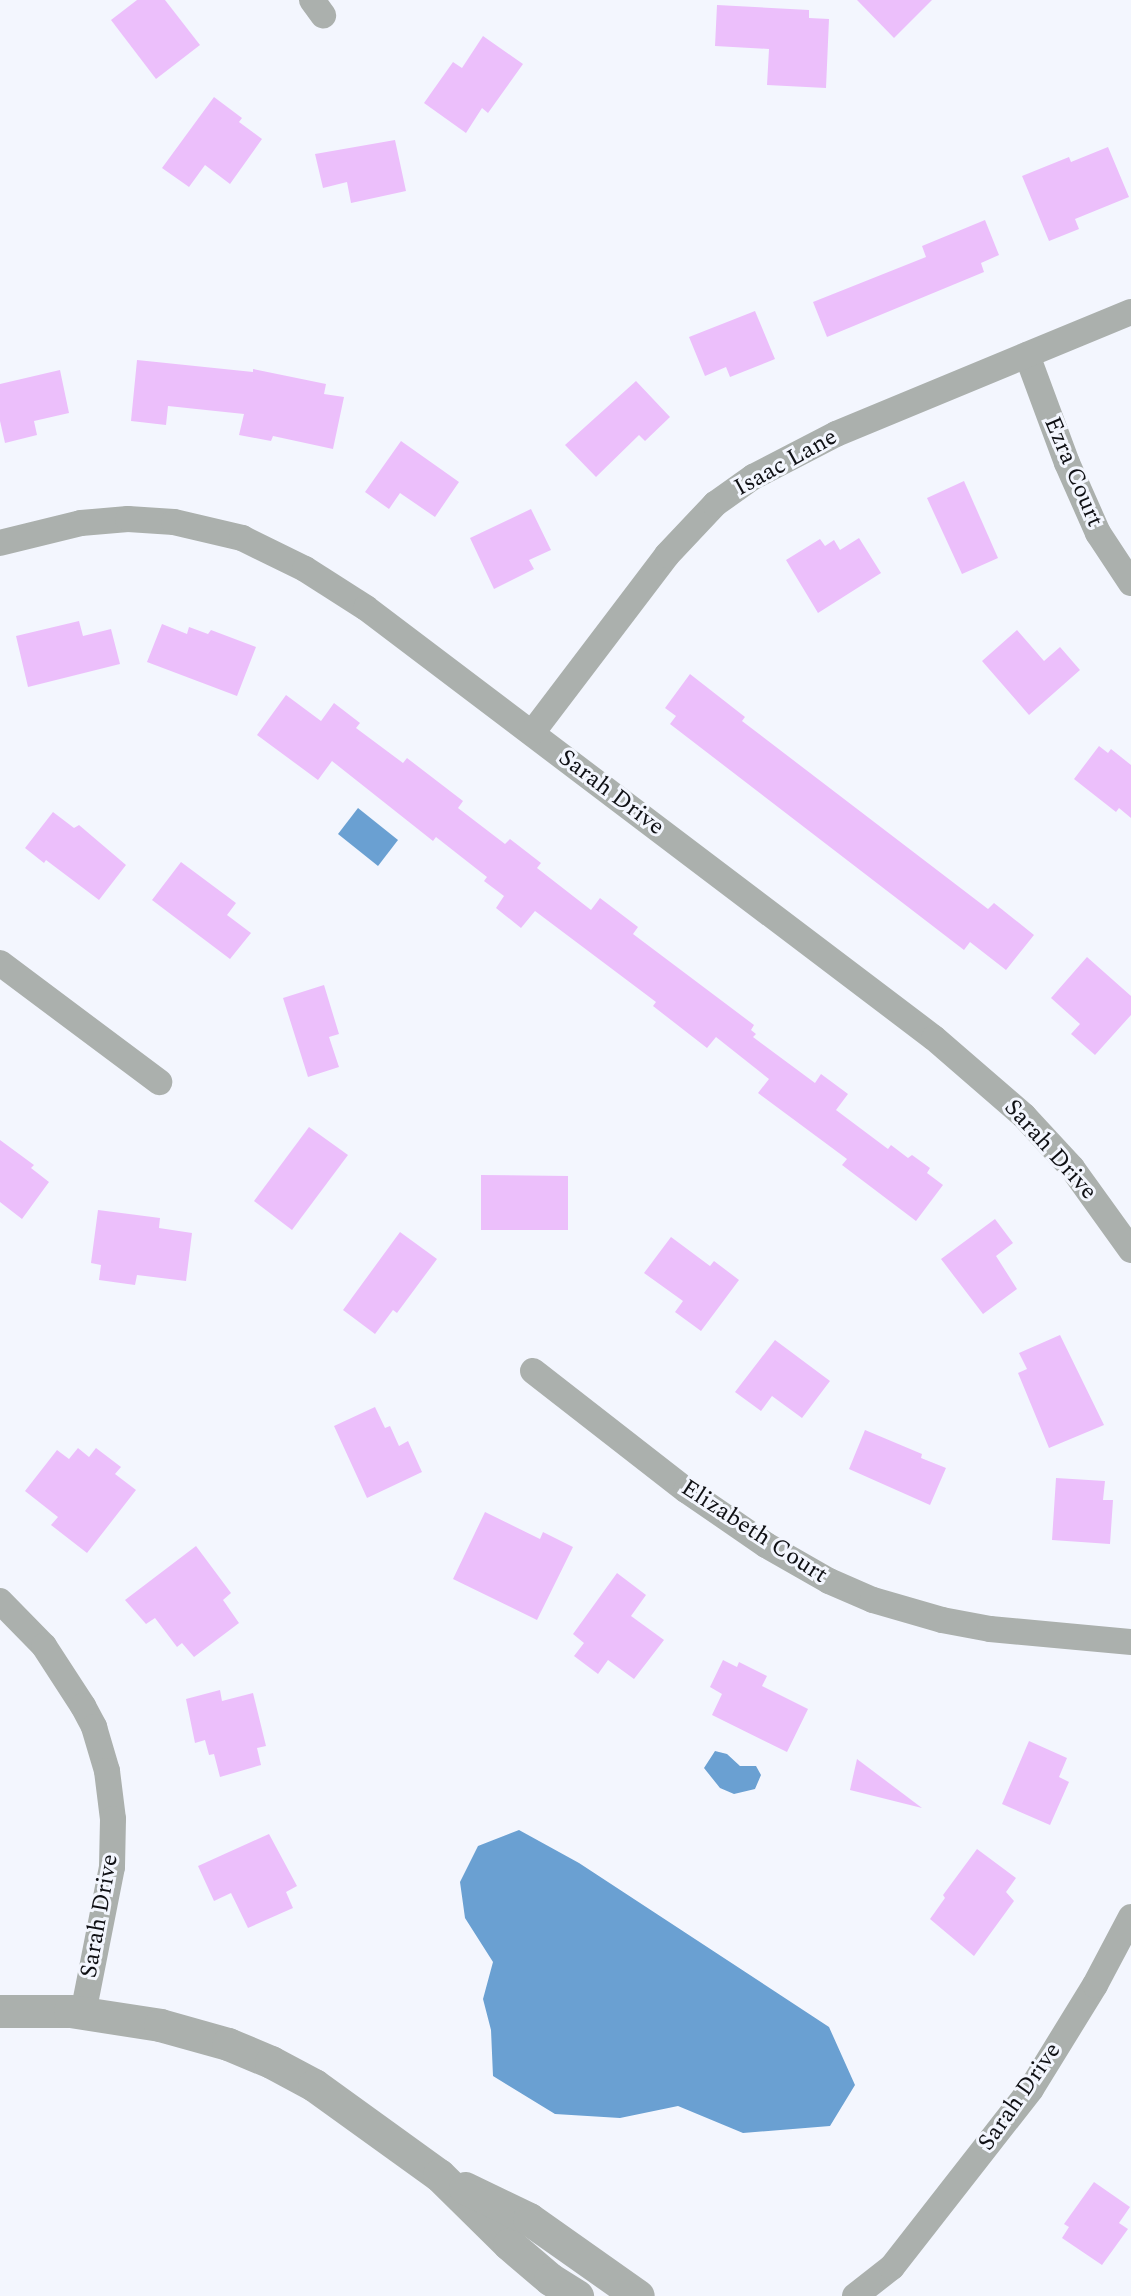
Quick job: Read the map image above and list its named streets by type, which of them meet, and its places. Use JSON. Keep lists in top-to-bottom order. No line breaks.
{"streets":{"street":["Isaac Lane","Ezra Court","Sarah Drive","Elizabeth Court"]},"crossings":[["Isaac Lane","Ezra Court"],["Isaac Lane","Sarah Drive"]]}
